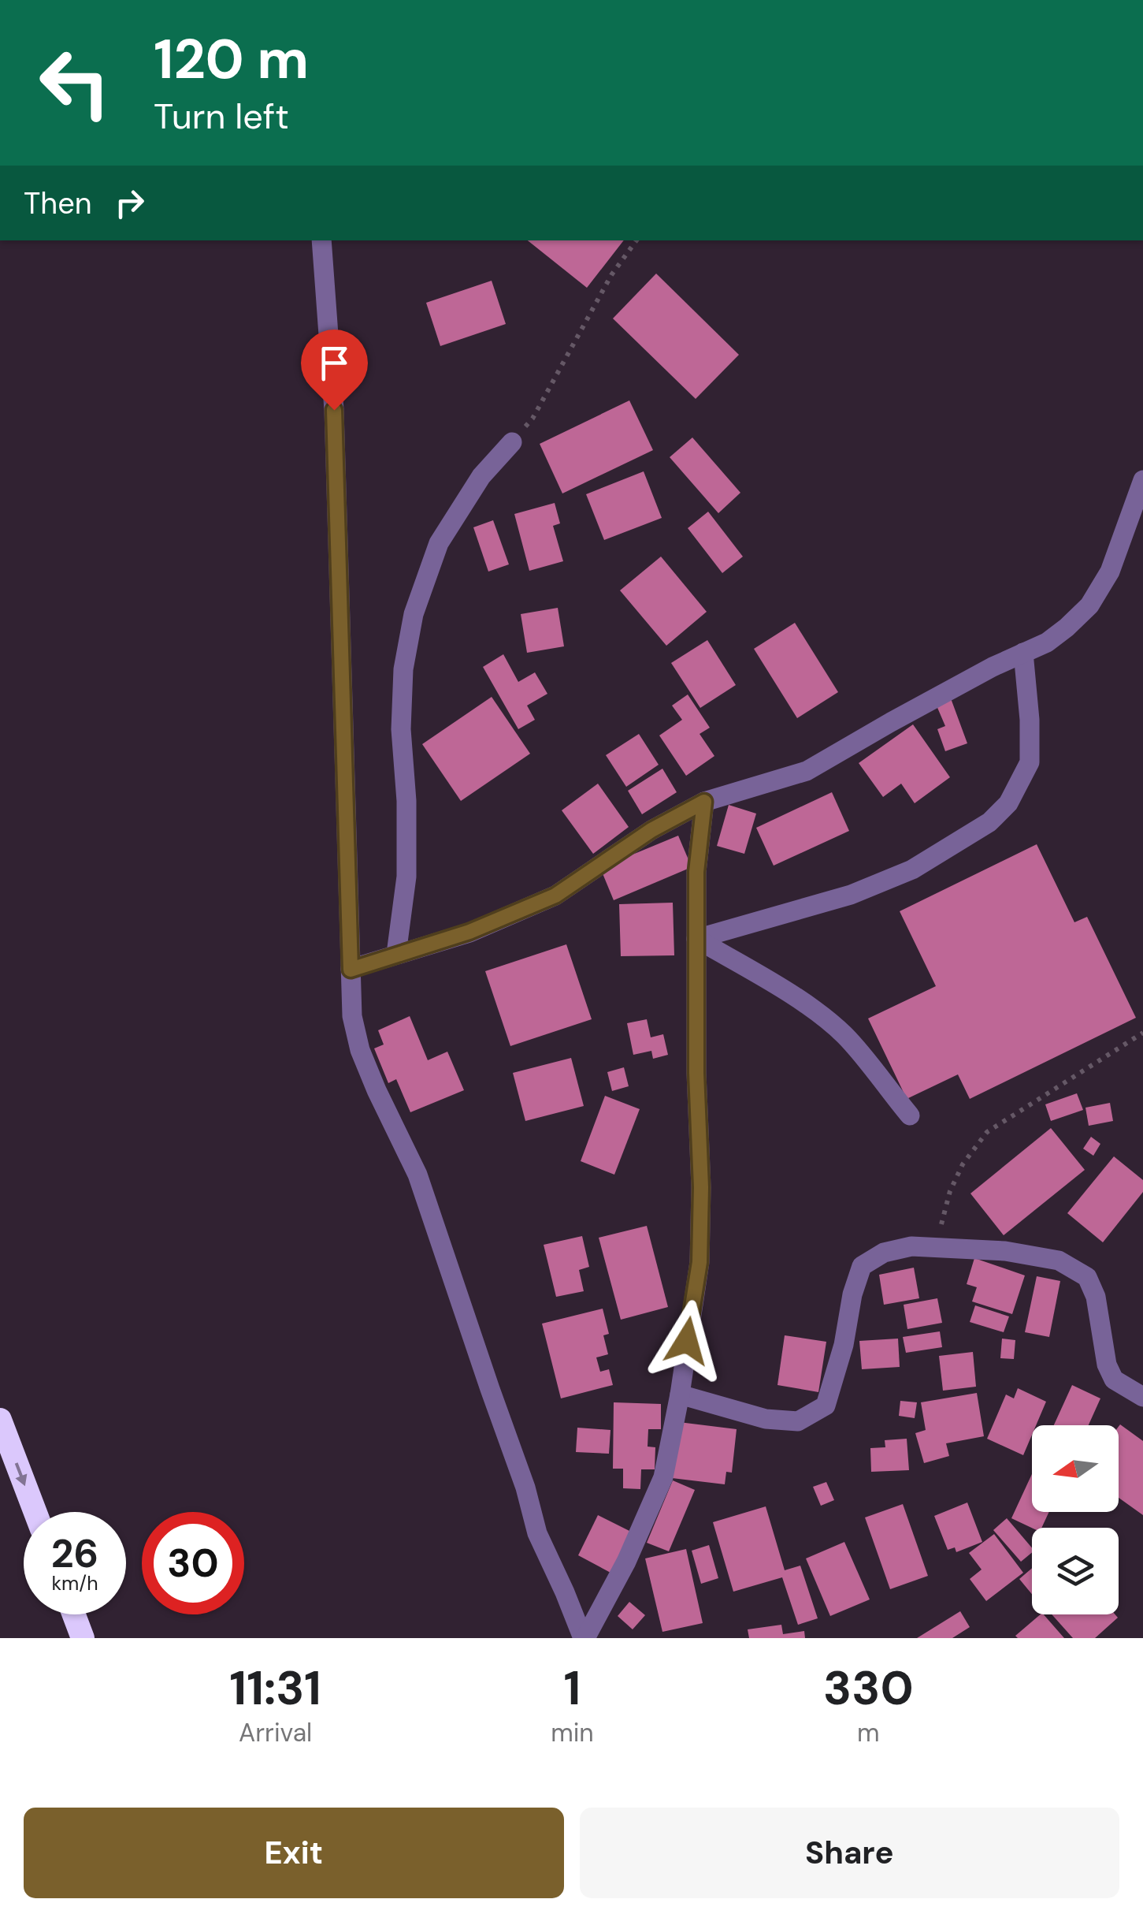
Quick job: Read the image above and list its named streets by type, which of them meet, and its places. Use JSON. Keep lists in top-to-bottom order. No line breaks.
{"north":"left","page":{"turn":["120 m","Turn left"],"then":"Then","speed":"26 km/h","limit":"30","eta":["11:31","Arrival","1","min","330","m"],"buttons":["Exit","Share"]}}
